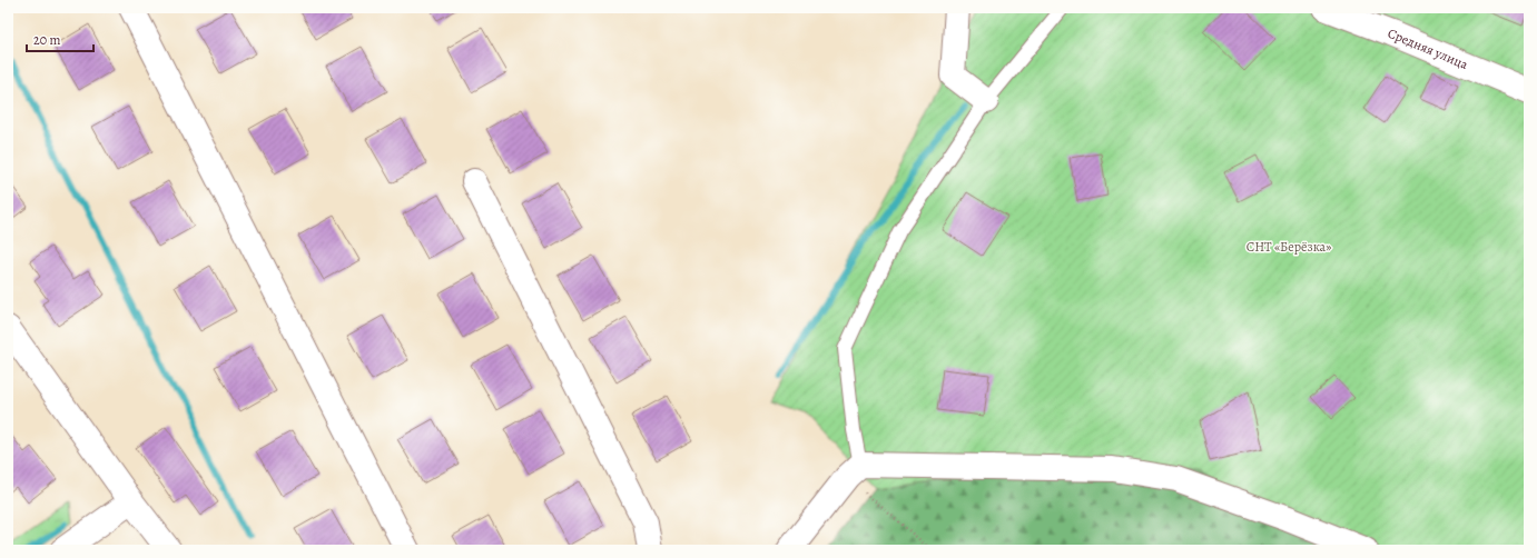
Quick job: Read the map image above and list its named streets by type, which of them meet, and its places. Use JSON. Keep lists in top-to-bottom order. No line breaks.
{"streets":{"street":["Средняя улица"]},"parks":["СНТ «Берёзка»"],"scale_bar":"20 m"}
